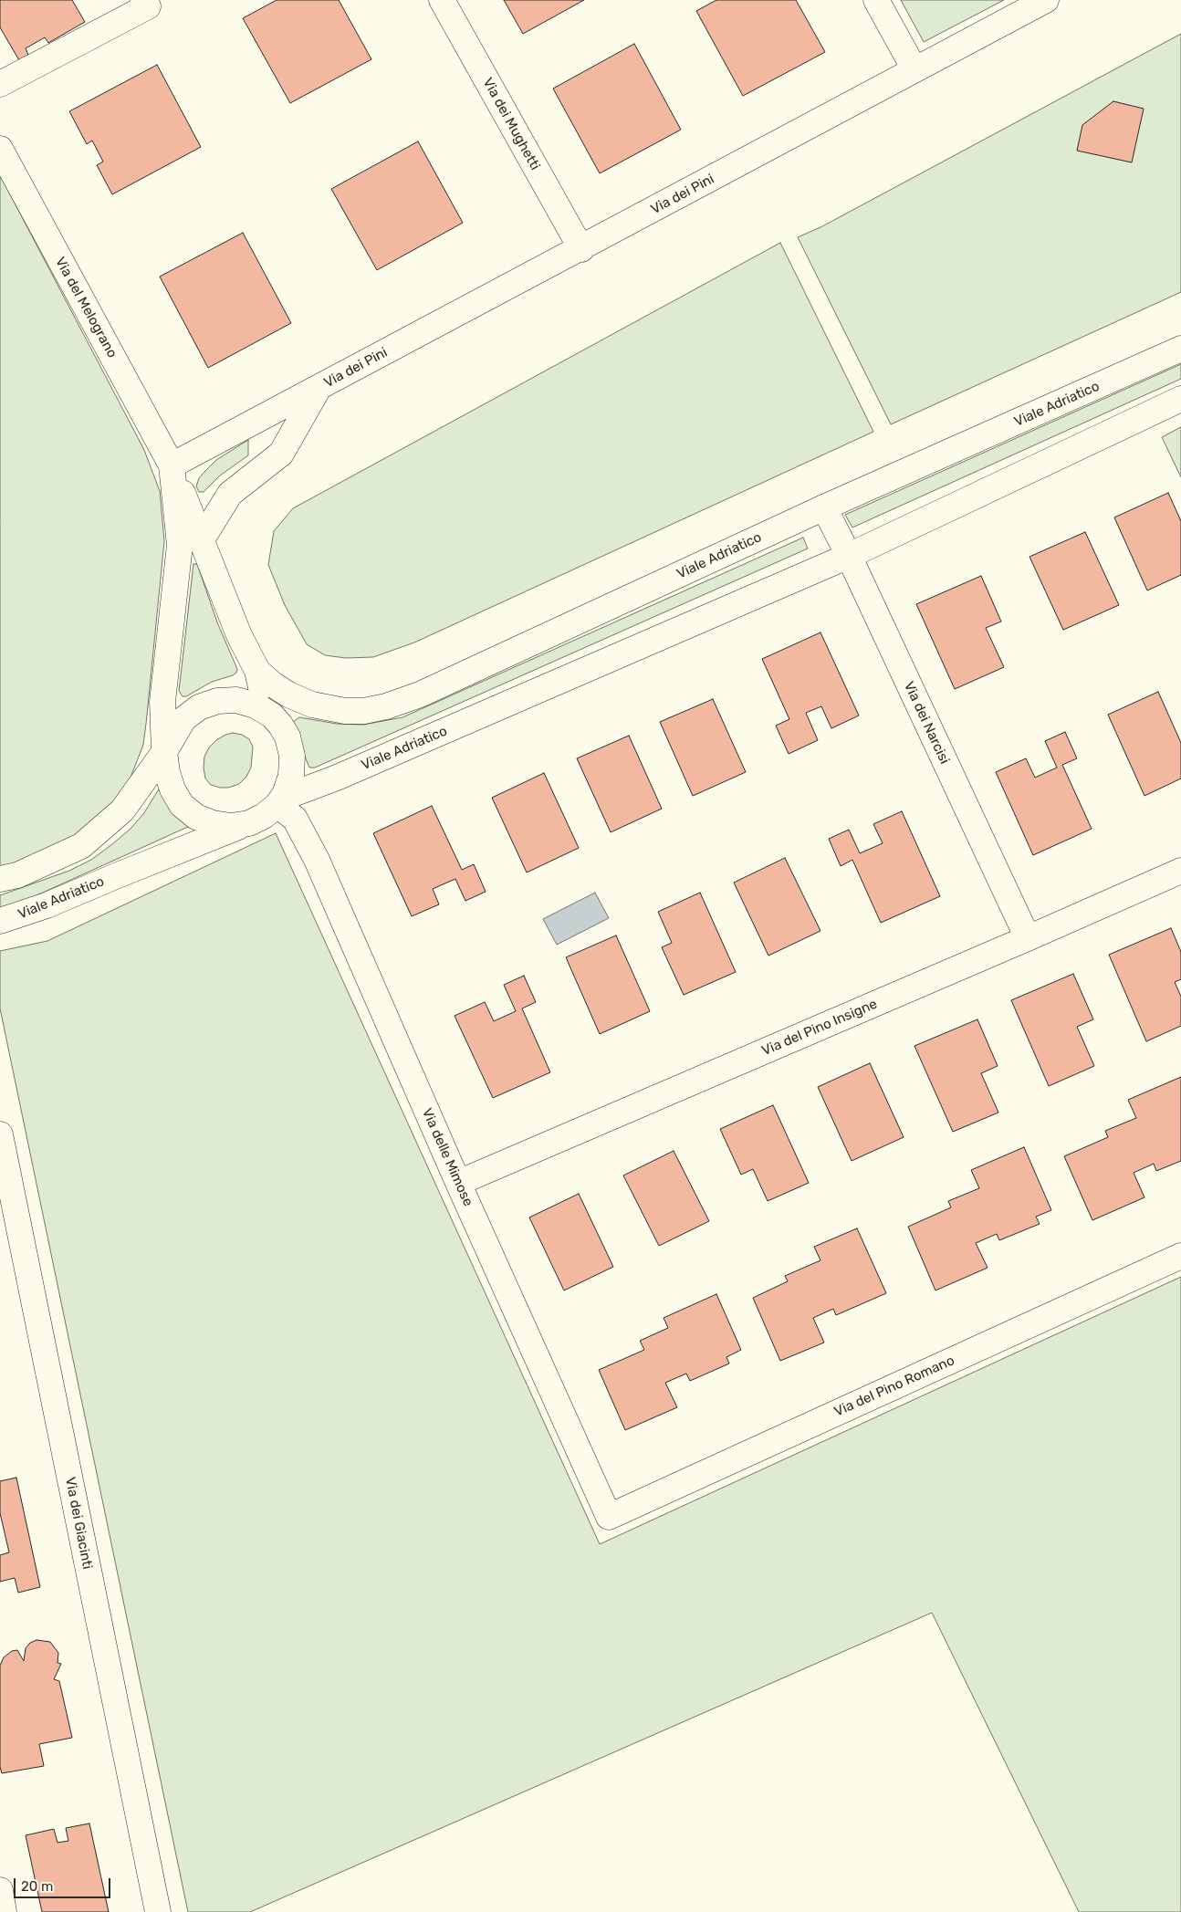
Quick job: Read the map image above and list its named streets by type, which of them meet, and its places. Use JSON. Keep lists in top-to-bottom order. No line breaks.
{"streets":{"street":["Via dei Mughetti","Via dei Pini","Via del Melograno","Viale Adriatico","Via dei Narcisi","Via del Pino Insigne","Via delle Mimose","Via del Pino Romano","Via dei Giacinti"]},"crossings":[["Via dei Mughetti","Via dei Pini"],["Via dei Pini","Via del Melograno"],["Via del Melograno","Viale Adriatico"],["Viale Adriatico","Via dei Narcisi"],["Viale Adriatico","Via delle Mimose"],["Via dei Narcisi","Via del Pino Insigne"],["Via del Pino Insigne","Via delle Mimose"],["Via delle Mimose","Via del Pino Romano"]],"scale_bar":"20 m"}
